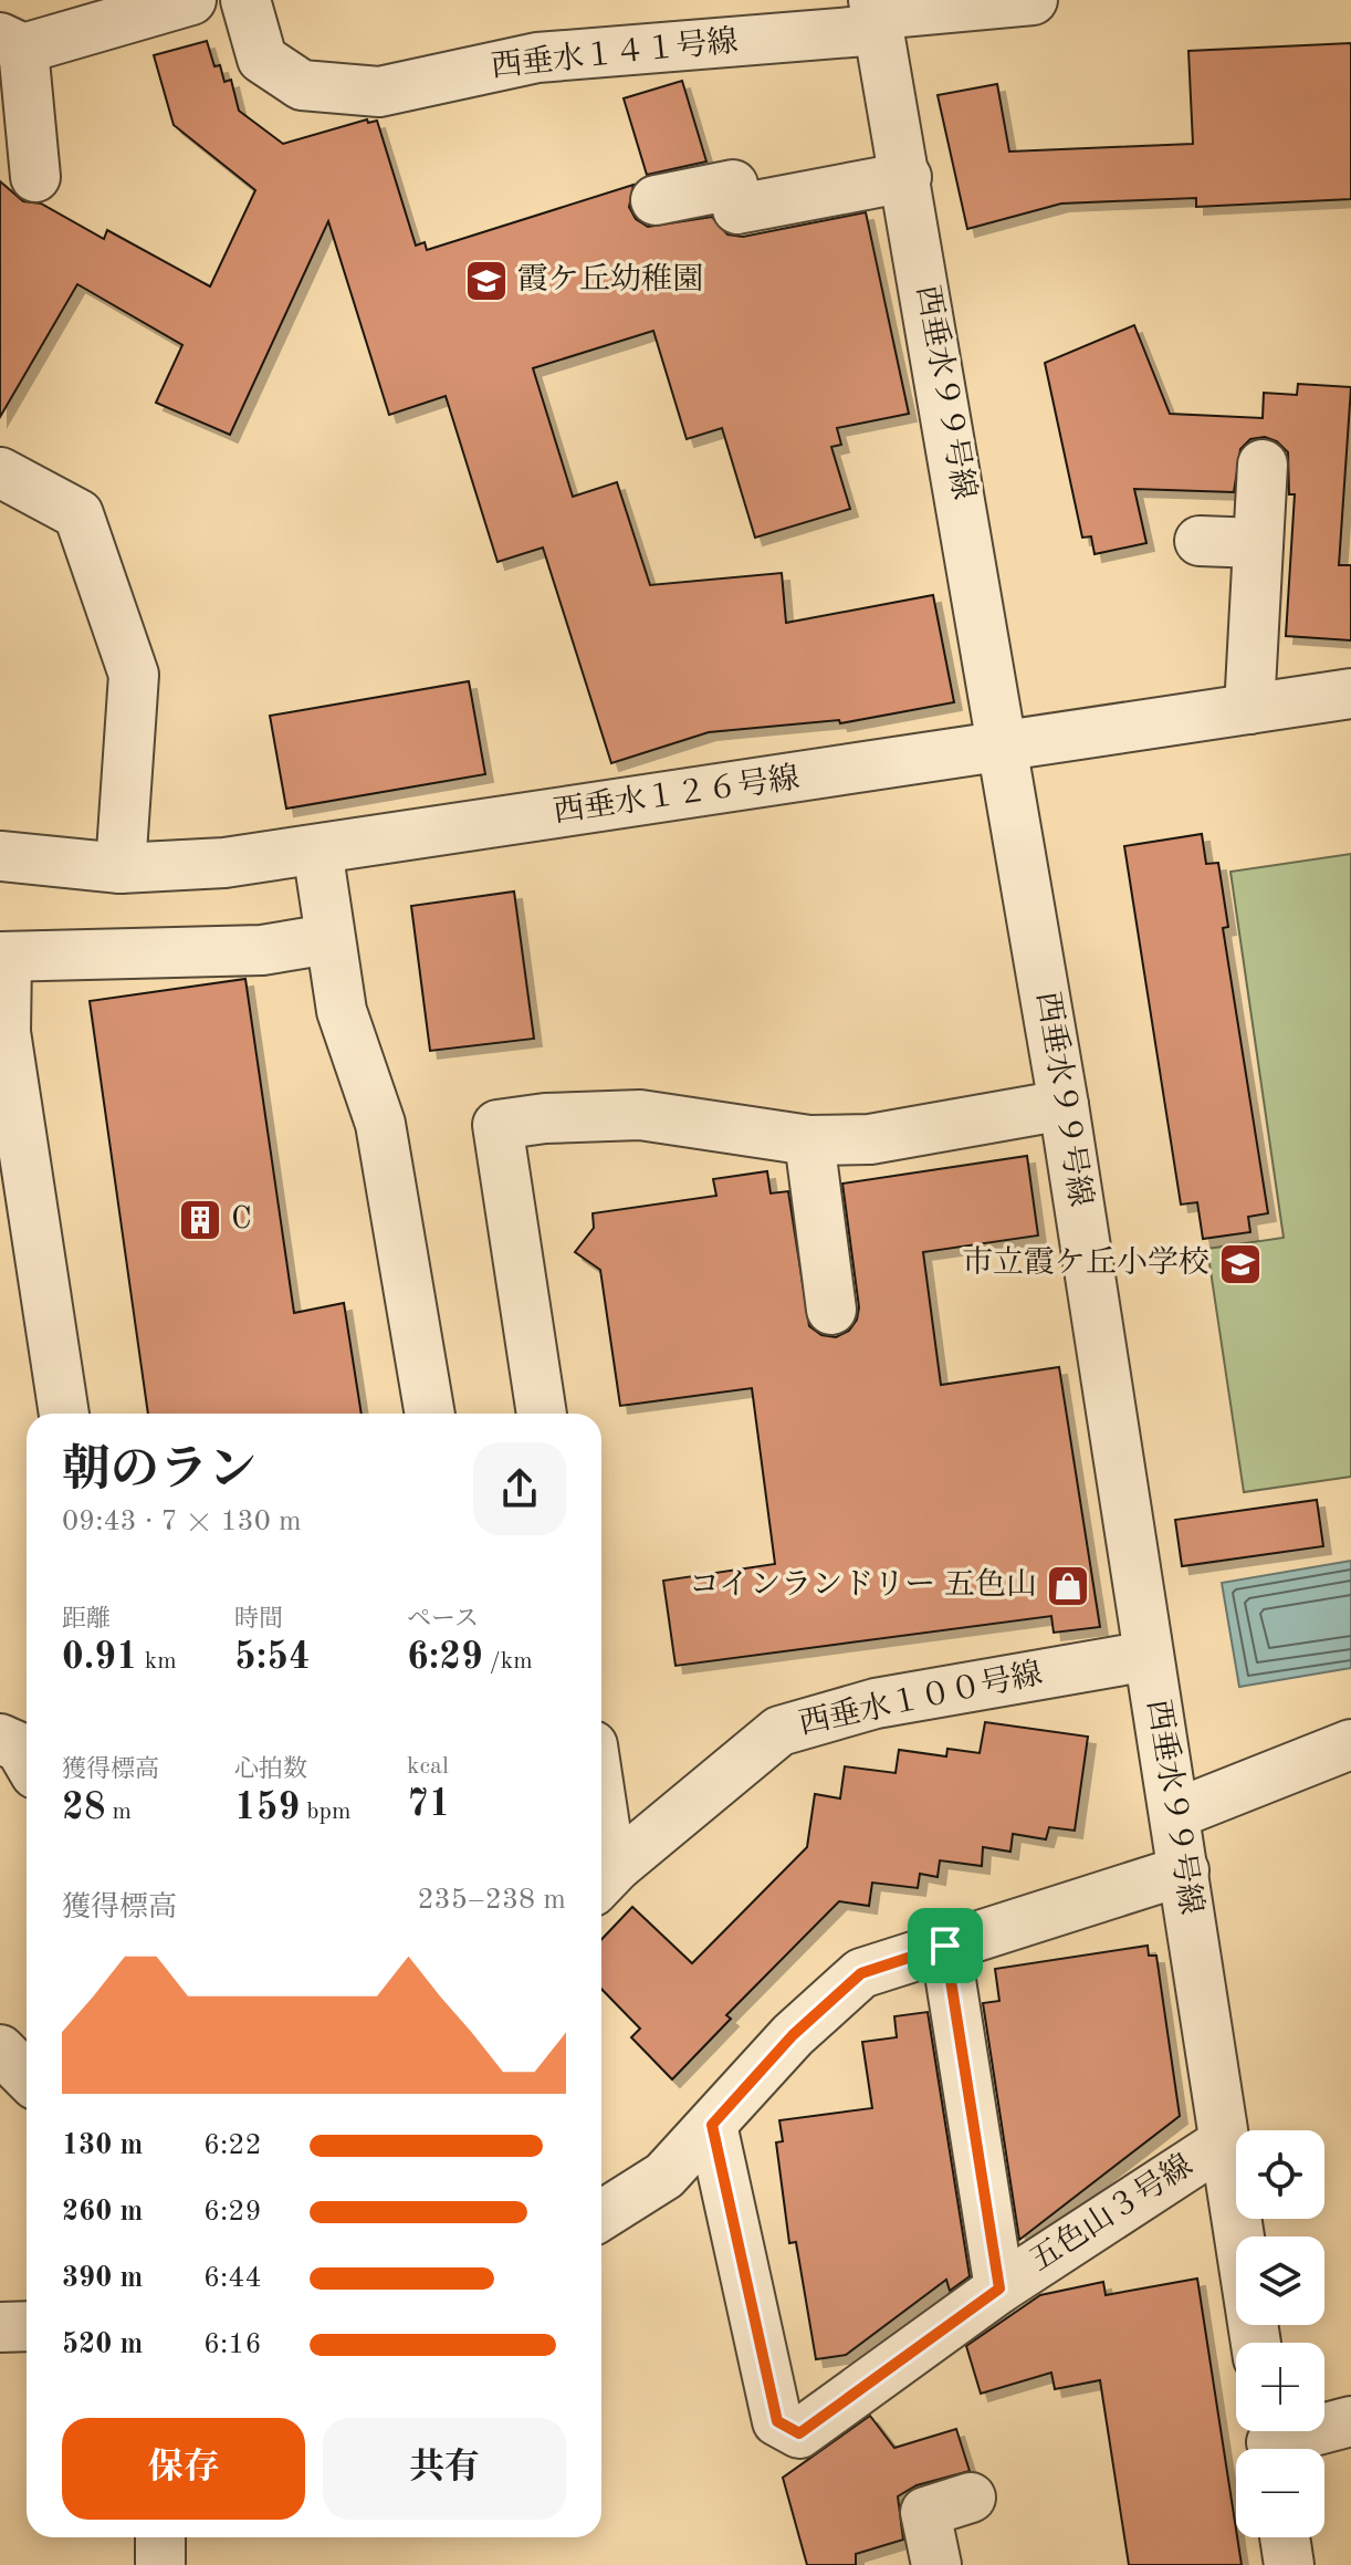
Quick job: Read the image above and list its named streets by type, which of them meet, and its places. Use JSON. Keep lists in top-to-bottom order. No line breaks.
{"streets":{"street":["西垂水１４１号線","西垂水９９号線","西垂水１２６号線","西垂水１００号線","五色山３号線"]},"crossings":[["西垂水１４１号線","西垂水９９号線"],["西垂水９９号線","西垂水１２６号線"],["西垂水９９号線","西垂水１００号線"],["西垂水９９号線","五色山３号線"]],"places":{"school or university":["霞ケ丘幼稚園","市立霞ケ丘小学校"],"building":["C"],"shop":["コインランドリー 五色山"]},"page":{"heading":["朝のラン","09:43 · 7 × 130 m"],"stats":[["距離","0.91 km"],["時間","5:54"],["ペース","6:29 /km"],["獲得標高","28 m"],["心拍数","159 bpm"],["kcal","71"]],"chart":["獲得標高","235–238 m"],"list":[{"name":"130 m","note":"6:22"},{"name":"260 m","note":"6:29"},{"name":"390 m","note":"6:44"},{"name":"520 m","note":"6:16"}],"map_buttons":["+","−"],"buttons":["保存","共有"]}}
